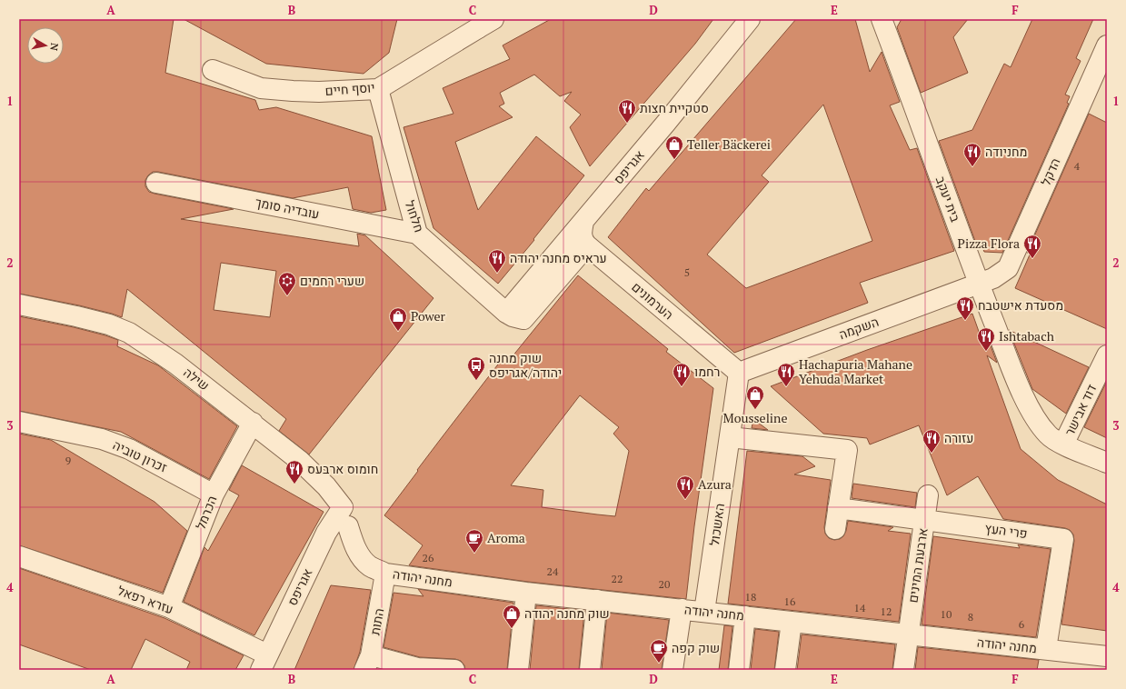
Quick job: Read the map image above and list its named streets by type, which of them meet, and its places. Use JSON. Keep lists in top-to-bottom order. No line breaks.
{"streets":{"street":["יוסף חיים","אגריפס","הדקל","בית יעקב","עובדיה סומך","חלחול","הערמונים","השקמה","שילה","דוד אבישר","זכרון טוביה","הכרמל","האשכול","פרי העץ","ארבעת המינים","מחנה יהודה","עזרא רפאל","התות"]},"crossings":[["יוסף חיים","חלחול"],["אגריפס","חלחול"],["אגריפס","שילה"],["אגריפס","עזרא רפאל"],["הדקל","בית יעקב"],["הדקל","השקמה"],["בית יעקב","השקמה"],["בית יעקב","דוד אבישר"],["עובדיה סומך","חלחול"],["הערמונים","השקמה"],["הערמונים","האשכול"],["השקמה","האשכול"],["שילה","הכרמל"],["זכרון טוביה","הכרמל"],["הכרמל","עזרא רפאל"],["האשכול","מחנה יהודה"],["פרי העץ","ארבעת המינים"],["פרי העץ","מחנה יהודה"],["ארבעת המינים","מחנה יהודה"],["מחנה יהודה","התות"]],"places":{"restaurant":["סטקיית חצות","מחניודה","Pizza Flora","עראיס מחנה יהודה","מסעדת אישטבח","Ishtabach","רחמו","Hachapuria Mahane Yehuda Market","עזורה","חומוס ארבעס","Azura"],"shop":["Teller Bäckerei","Power","Mousseline","שוק מחנה יהודה"],"synagogue":["שערי רחמים"],"bus stop":["שוק מחנה יהודה/אגריפס"],"cafe":["Aroma","שוק קפה"]},"house_numbers":["4","5","9","26","24","22","20","18","16","14","12","10","8","6"],"north":"right","grid":{"columns":["A","B","C","D","E","F"],"rows":["1","2","3","4"]}}
